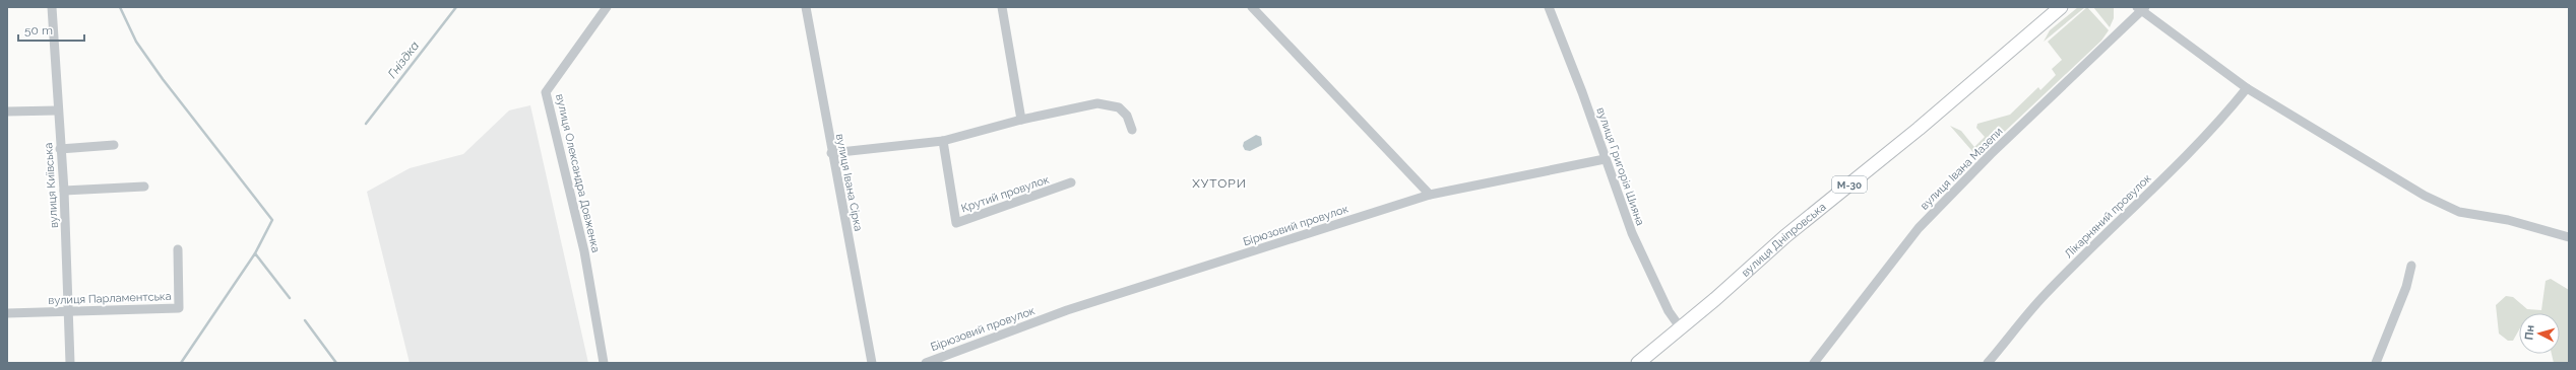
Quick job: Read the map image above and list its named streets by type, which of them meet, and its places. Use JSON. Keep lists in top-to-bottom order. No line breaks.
{"streets":{"highway":["М-30","вулиця Дніпровська"],"street":["вулиця Григорія Шияна","вулиця Івана Мазепи","вулиця Олександра Довженка","вулиця Івана Сірка","вулиця Київська","Крутий провулок","Лікарняний провулок","Бірюзовий провулок","вулиця Парламентська"]},"crossings":[["вулиця Григорія Шияна","Бірюзовий провулок"],["вулиця Григорія Шияна","вулиця Дніпровська"],["вулиця Київська","вулиця Парламентська"]],"districts":["ХУТОРИ"],"water":["Гніздка"],"scale_bar":"50 m","north":"left"}
